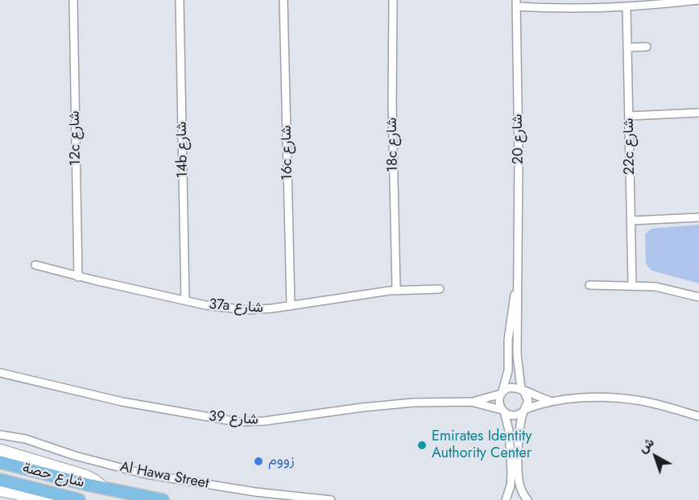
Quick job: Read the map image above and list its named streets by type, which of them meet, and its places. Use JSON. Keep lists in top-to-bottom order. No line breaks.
{"streets":{"main road":["شارع حصة"],"street":["12c شارع","شارع 20","18c شارع","22c شارع","14b شارع","16c شارع","37a شارع","شارع 39","Al Hawa Street"]},"crossings":[["12c شارع","37a شارع"],["شارع 20","شارع 39"],["18c شارع","37a شارع"],["14b شارع","37a شارع"],["16c شارع","37a شارع"]],"places":["Emirates Identity Authority Center","زووم"],"north":"top left"}
